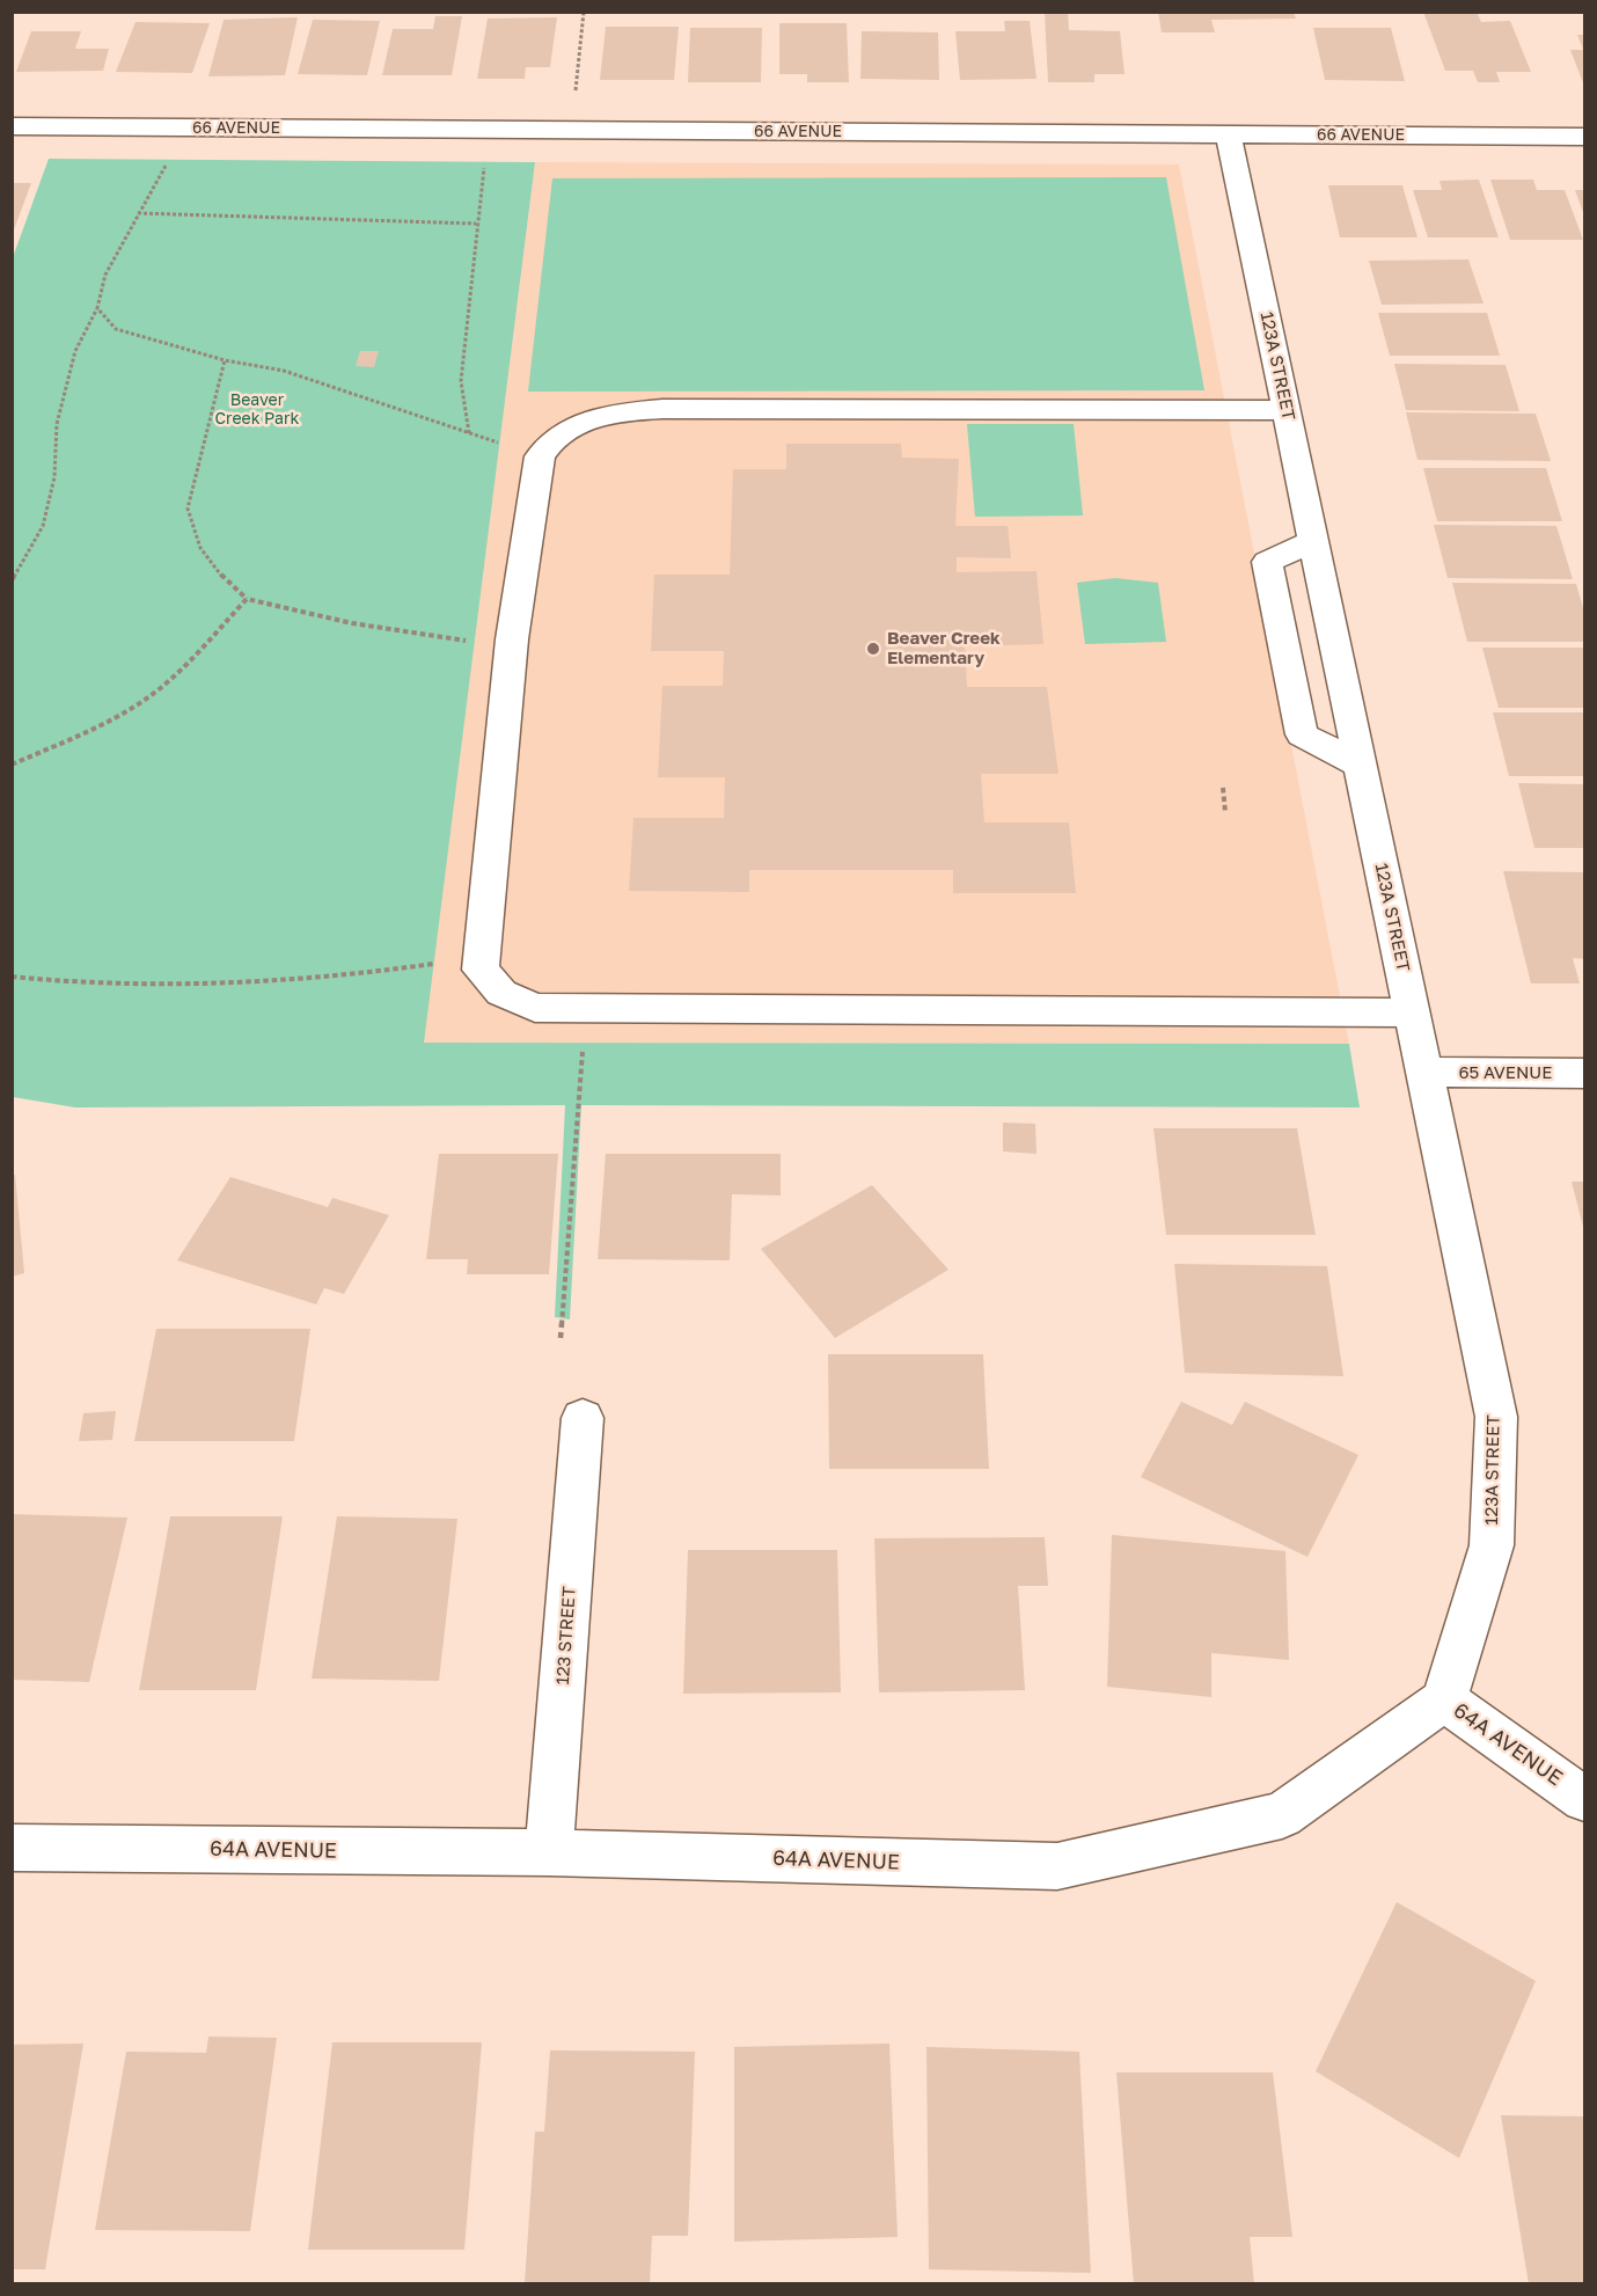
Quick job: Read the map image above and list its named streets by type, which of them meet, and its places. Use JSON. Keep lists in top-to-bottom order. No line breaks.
{"streets":{"street":["66 AVENUE","123A STREET","65 AVENUE","123 STREET","64A AVENUE"]},"crossings":[["66 AVENUE","123A STREET"],["123A STREET","65 AVENUE"],["123A STREET","64A AVENUE"],["123 STREET","64A AVENUE"]],"parks":["Beaver Creek Park"],"places":["Beaver Creek Elementary"]}
